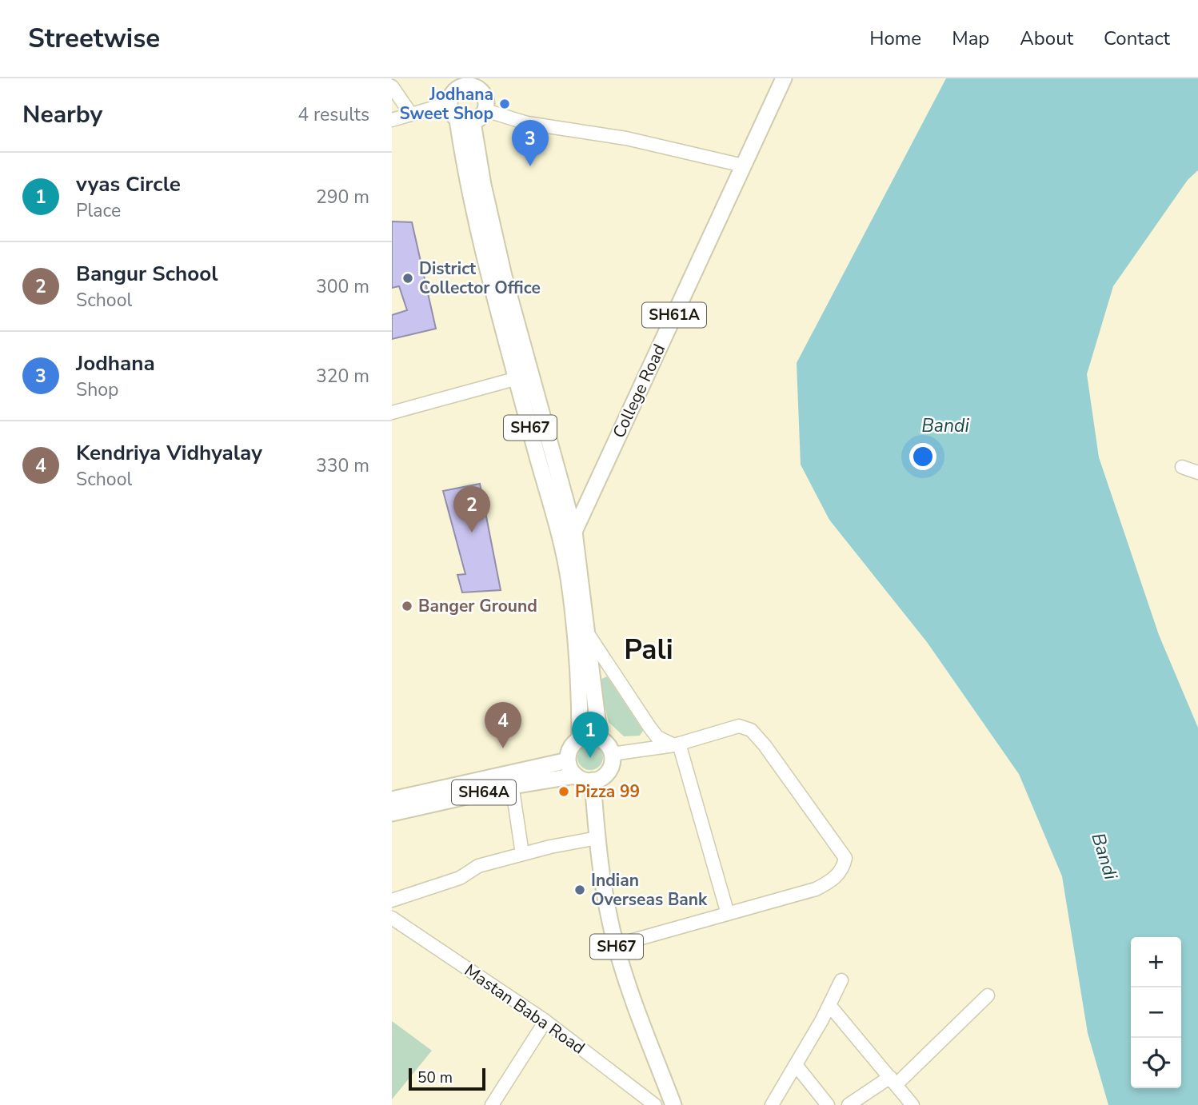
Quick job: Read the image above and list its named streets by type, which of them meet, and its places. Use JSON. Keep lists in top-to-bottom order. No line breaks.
{"streets":{"main road":["SH61A","College Road","SH67","SH64A"],"street":["Mastan Baba Road"]},"crossings":[["College Road","SH67"],["SH67","SH64A"]],"districts":["Pali"],"water":["Bandi"],"places":["Jodhana Sweet Shop","District Collector Office","Banger Ground","Pizza 99","Indian Overseas Bank"],"scale_bar":"50 m","page":{"header":"Streetwise","nav":["Home","Map","About","Contact"],"heading":["Nearby","4 results"],"pins":["3","2","4","1"],"list":[{"mark":"1","name":"vyas Circle","note":"Place","value":"290 m"},{"mark":"2","name":"Bangur School","note":"School","value":"300 m"},{"mark":"3","name":"Jodhana","note":"Shop","value":"320 m"},{"mark":"4","name":"Kendriya Vidhyalay","note":"School","value":"330 m"}],"map_buttons":["+","−"],"scale":"50 m"}}
